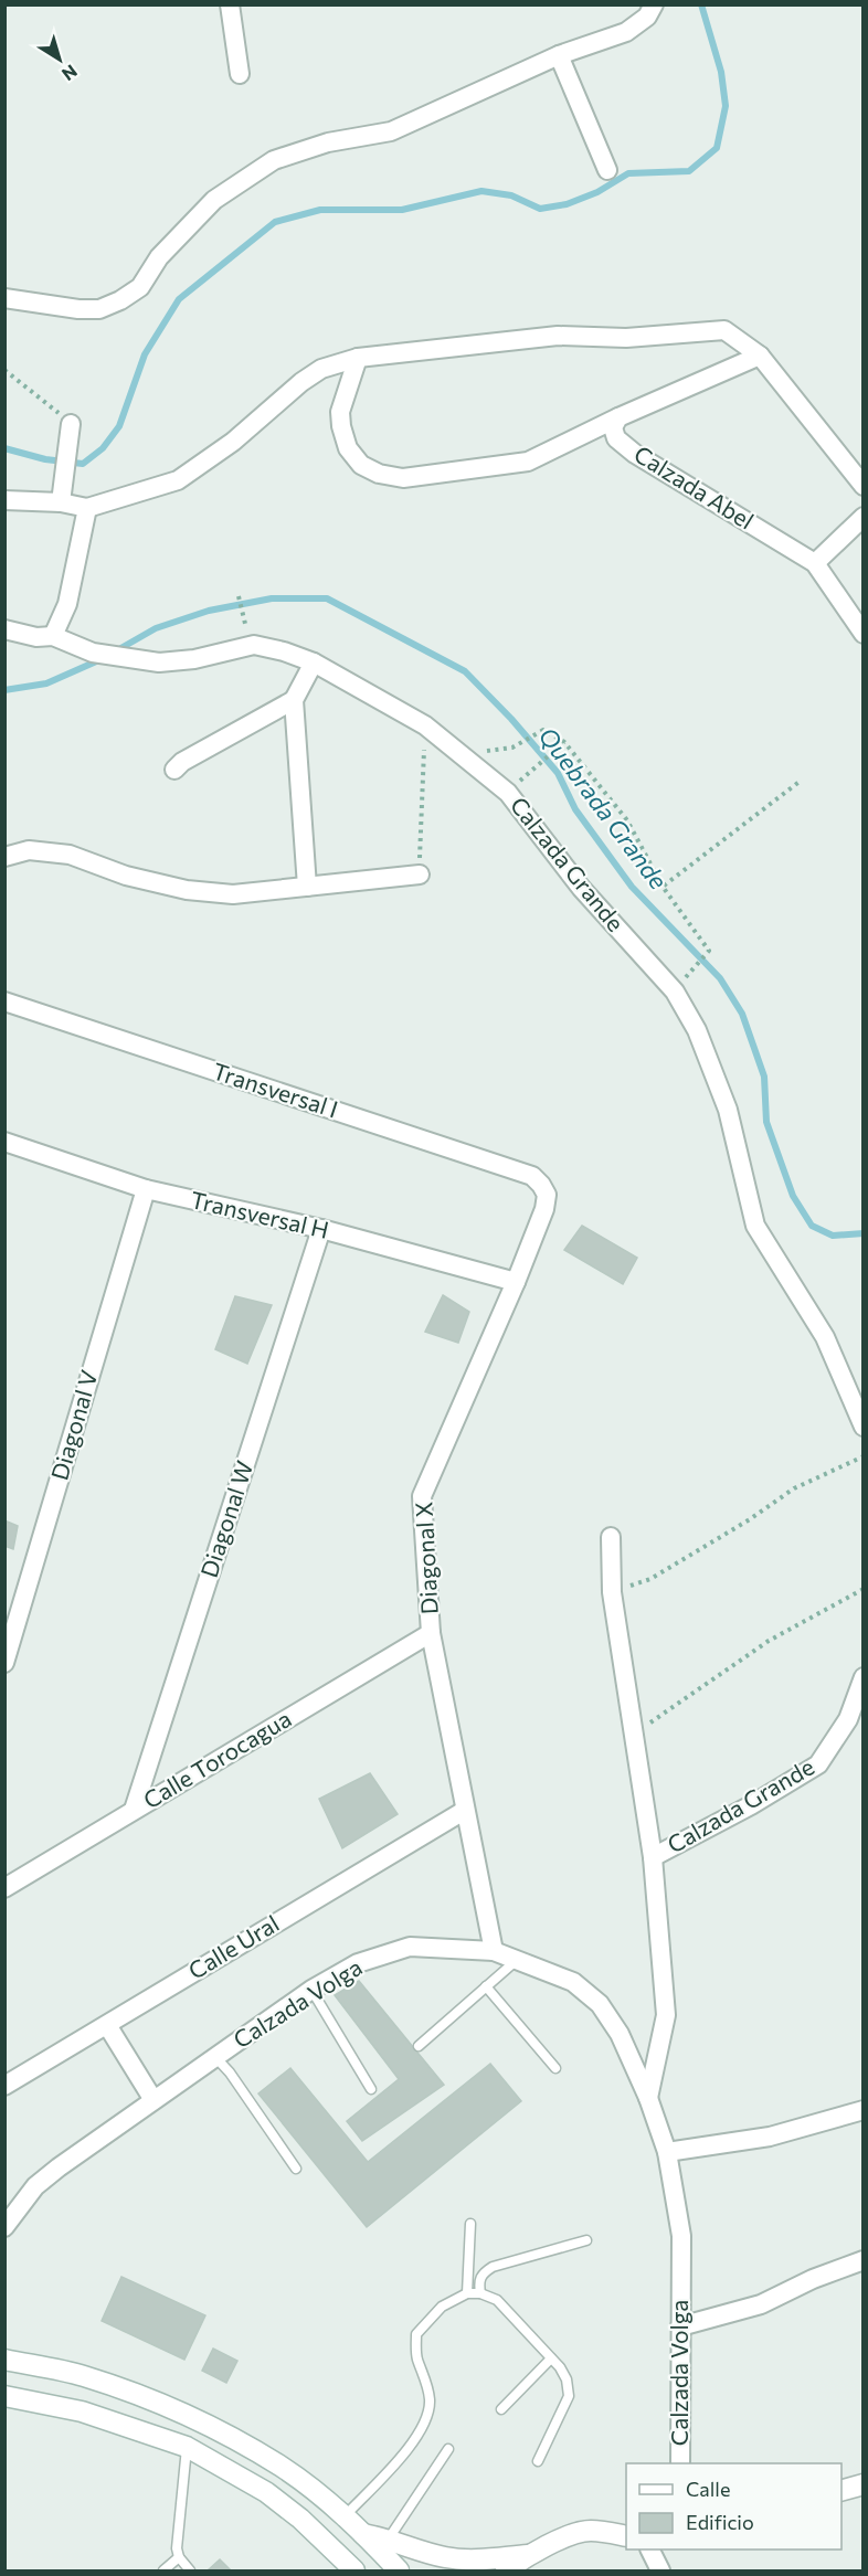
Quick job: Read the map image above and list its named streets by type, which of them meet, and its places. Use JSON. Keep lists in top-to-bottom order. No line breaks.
{"streets":{"street":["Calzada Abel","Calzada Grande","Transversal I","Transversal H","Diagonal V","Diagonal W","Diagonal X","Calle Torocagua","Calle Ural","Calzada Volga"]},"crossings":[["Calzada Grande","Calzada Volga"],["Transversal I","Diagonal X"],["Transversal H","Diagonal V"],["Transversal H","Diagonal W"],["Transversal H","Diagonal X"],["Diagonal W","Calle Torocagua"],["Diagonal X","Calle Torocagua"],["Diagonal X","Calle Ural"],["Diagonal X","Calzada Volga"]],"water":["Quebrada Grande"],"legend":["Calle","Edificio"],"north":"bottom right"}
